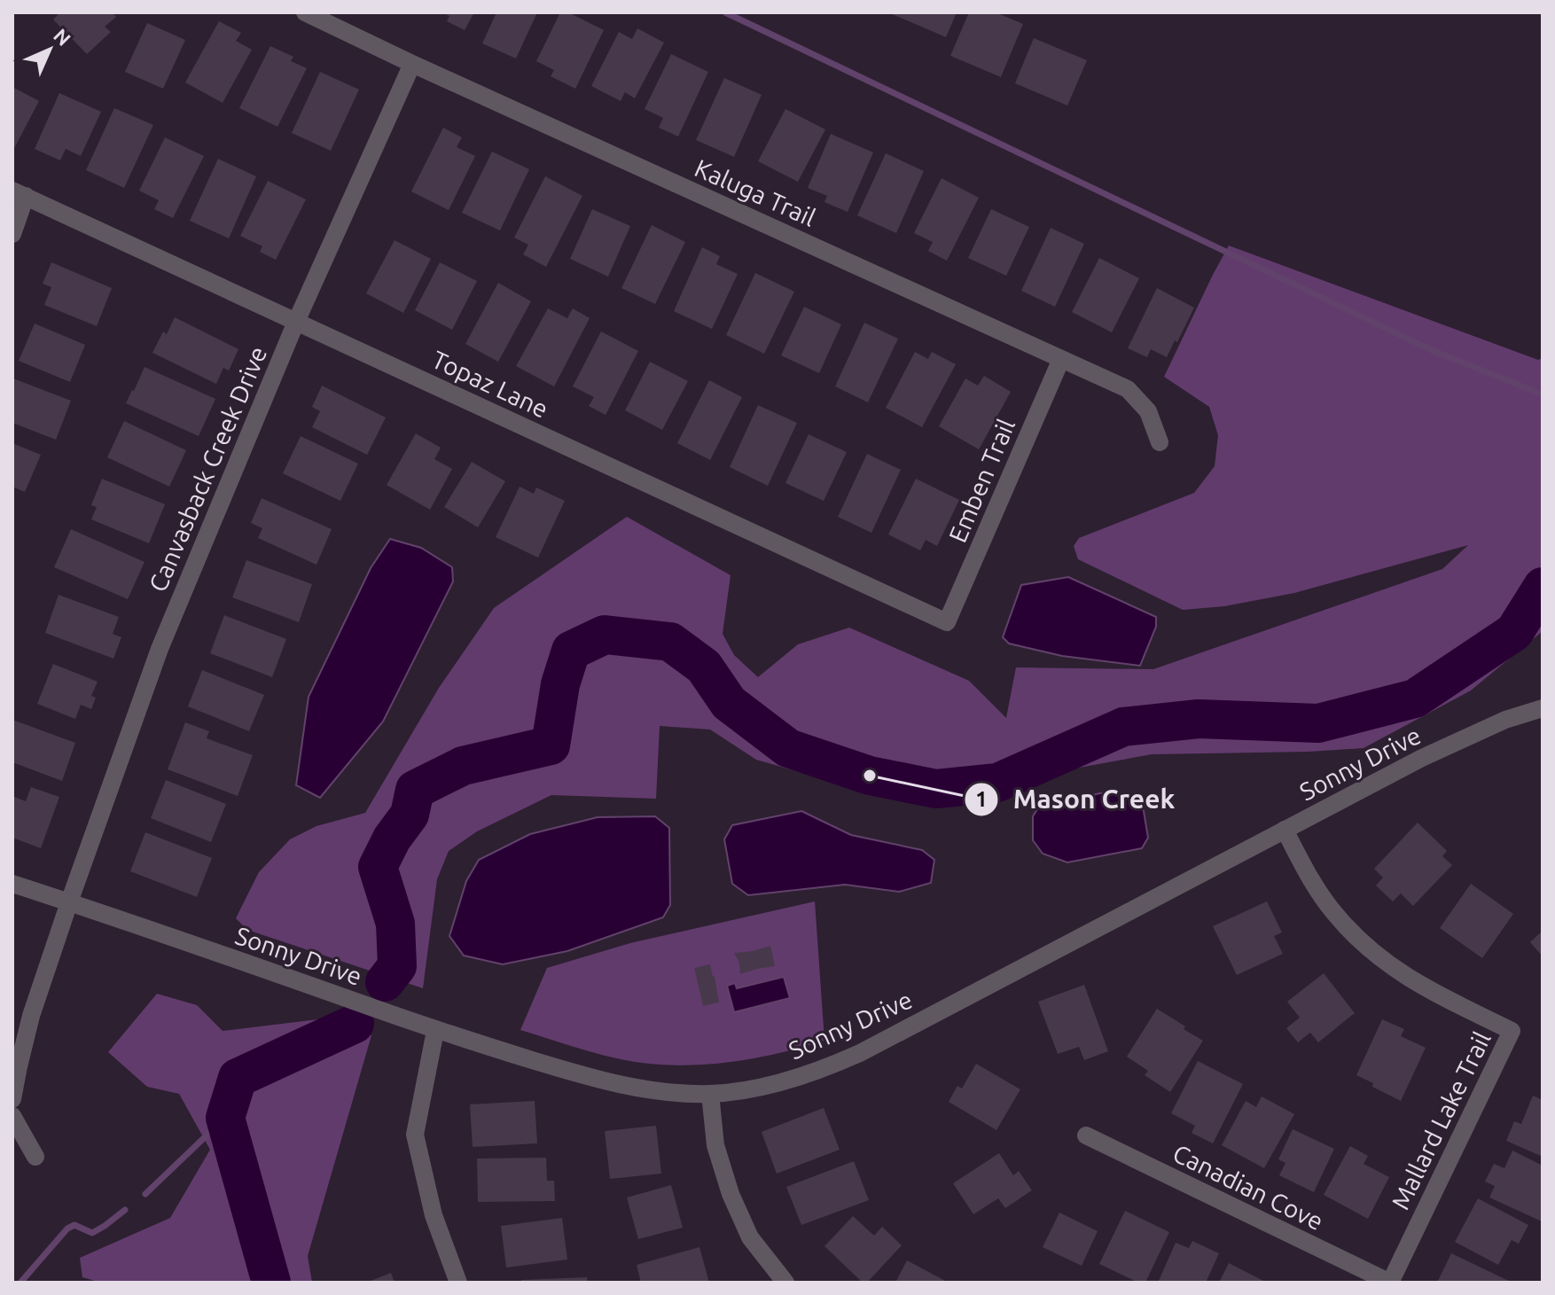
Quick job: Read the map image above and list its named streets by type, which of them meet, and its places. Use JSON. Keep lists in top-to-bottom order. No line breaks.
{"streets":{"street":["Kaluga Trail","Topaz Lane","Canvasback Creek Drive","Emben Trail","Sonny Drive","Mallard Lake Trail","Canadian Cove"]},"crossings":[["Kaluga Trail","Canvasback Creek Drive"],["Kaluga Trail","Emben Trail"],["Topaz Lane","Canvasback Creek Drive"],["Topaz Lane","Emben Trail"],["Canvasback Creek Drive","Sonny Drive"],["Sonny Drive","Mallard Lake Trail"],["Mallard Lake Trail","Canadian Cove"]],"places":["Mason Creek"],"north":"top right"}
